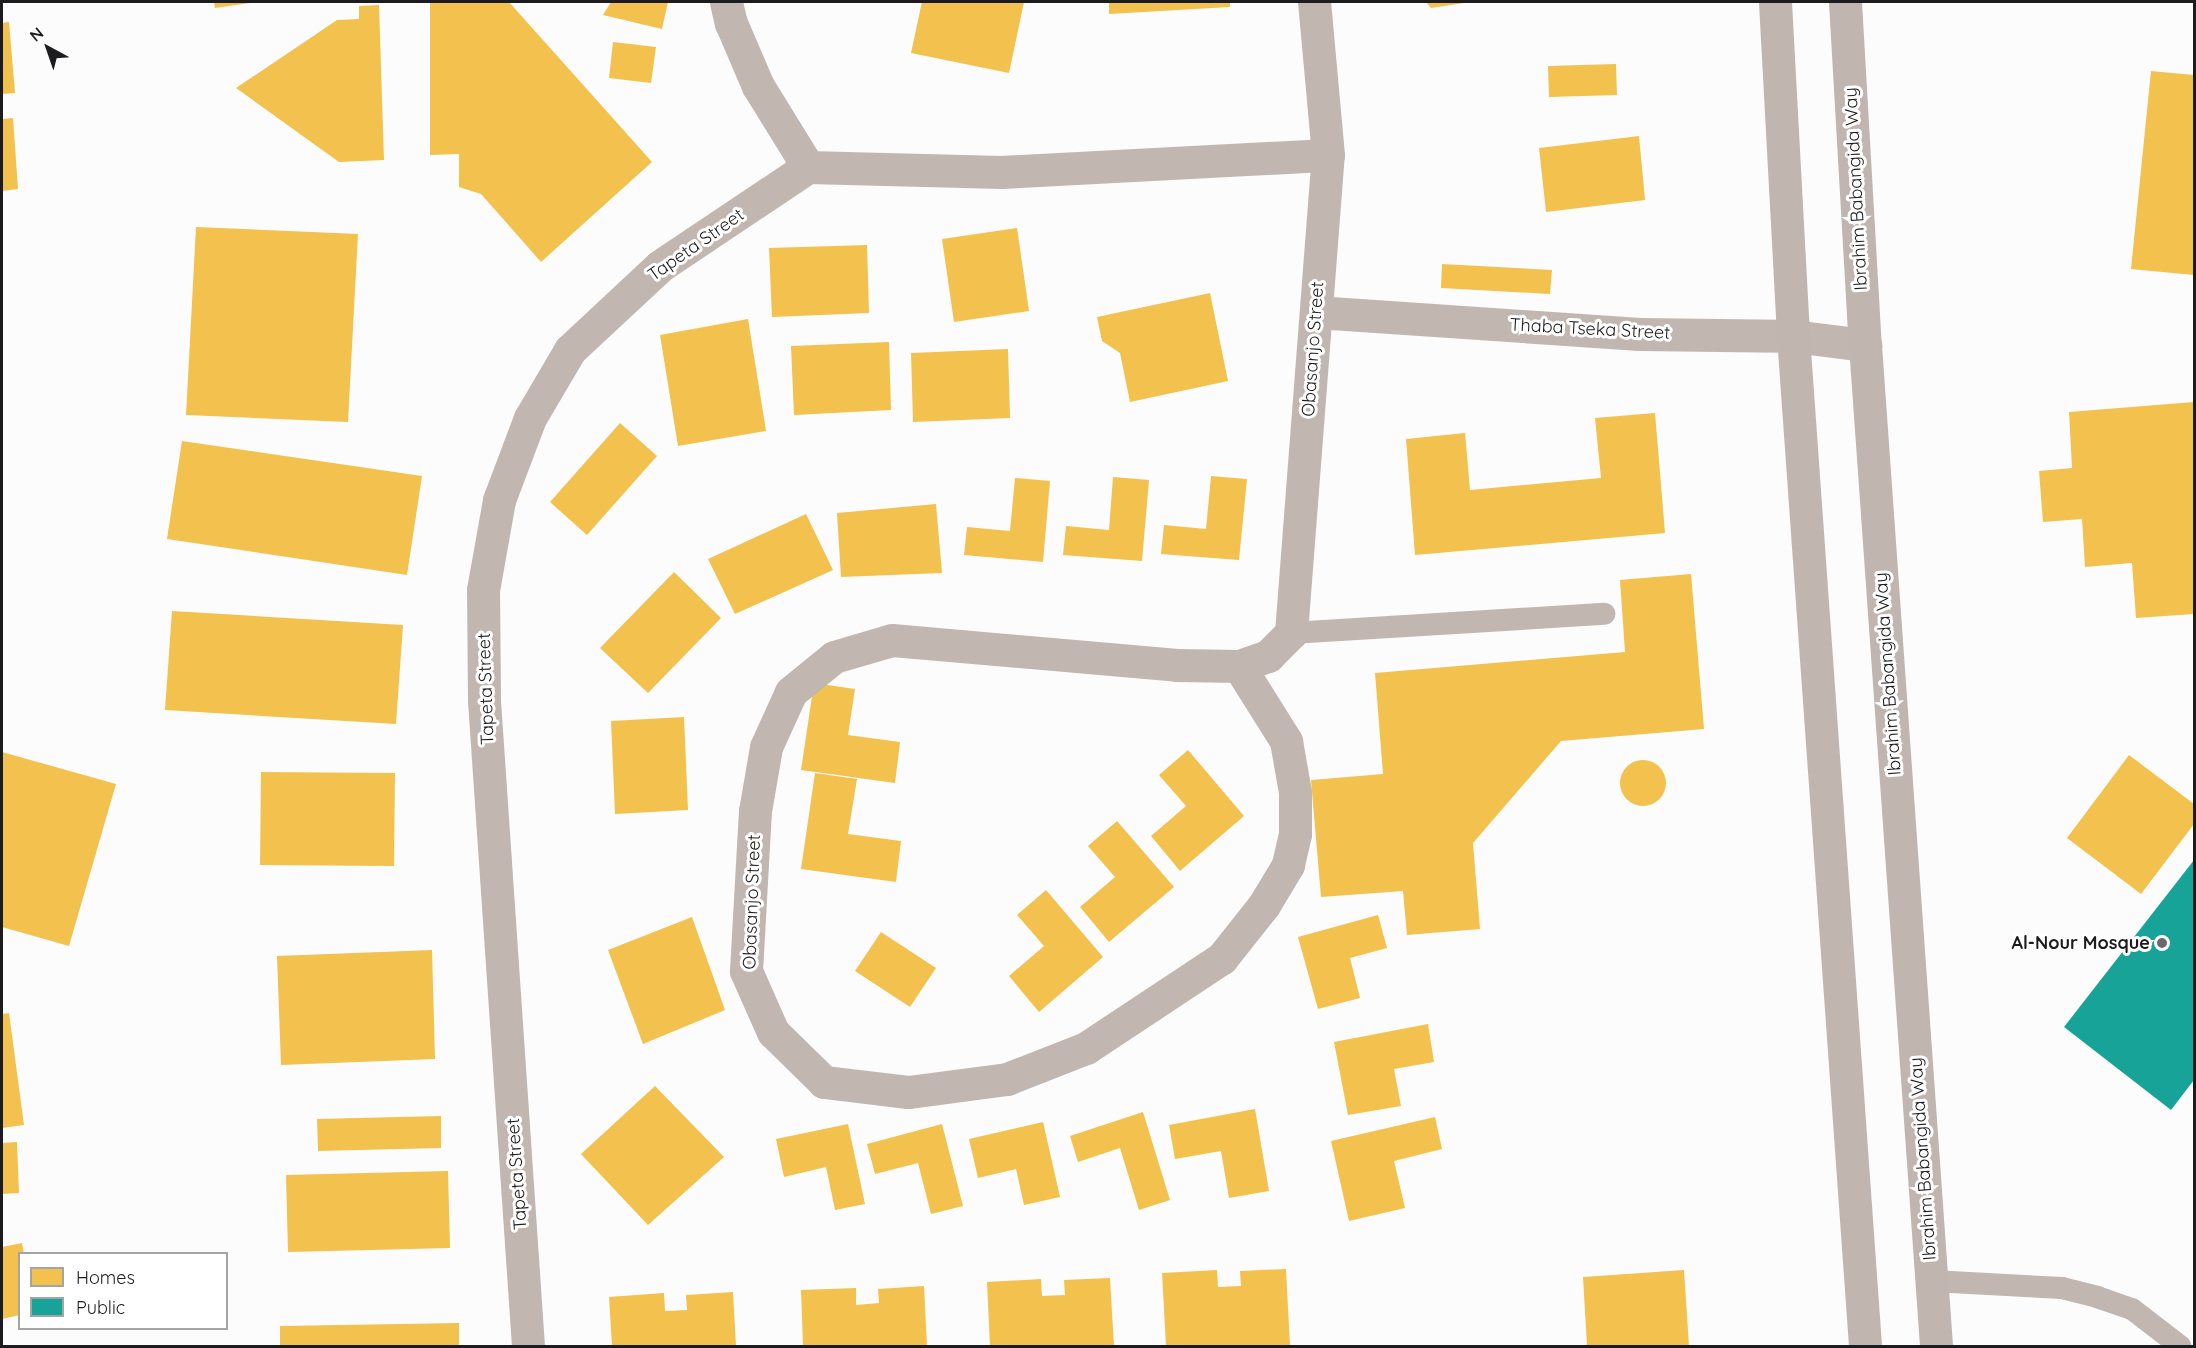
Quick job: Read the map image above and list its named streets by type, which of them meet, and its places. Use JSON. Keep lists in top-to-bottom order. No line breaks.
{"streets":{"main road":["Ibrahim Babangida Way"],"street":["Tapeta Street","Thaba Tseka Street","Obasanjo Street"]},"crossings":[["Ibrahim Babangida Way","Thaba Tseka Street"],["Thaba Tseka Street","Obasanjo Street"]],"places":["Al-Nour Mosque"],"legend":["Homes","Public"],"north":"top left"}
